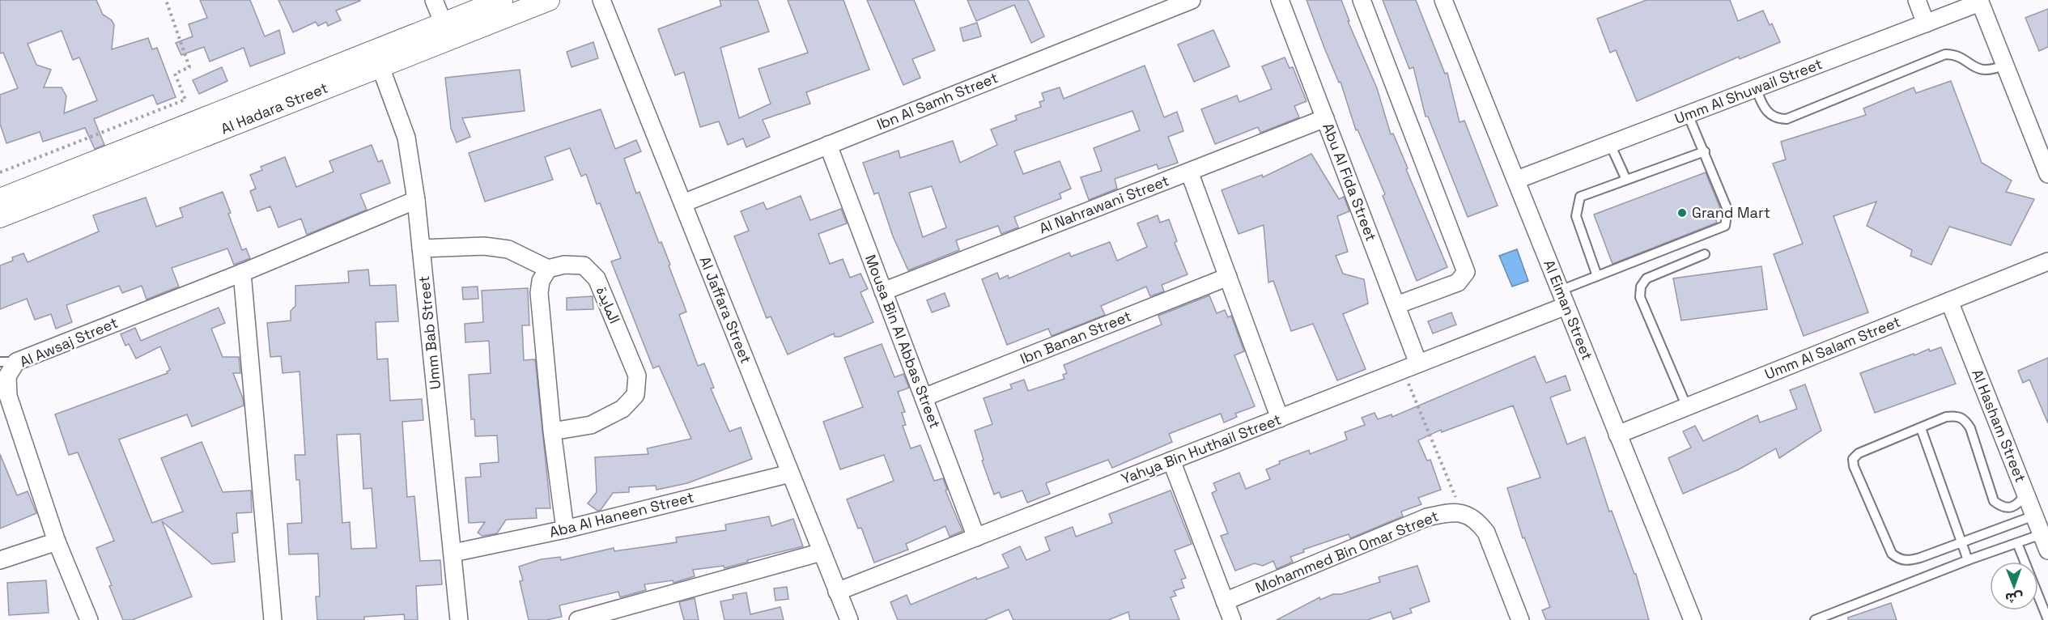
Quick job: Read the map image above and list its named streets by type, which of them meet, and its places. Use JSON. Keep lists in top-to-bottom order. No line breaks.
{"streets":{"street":["Umm Al Shuwail Street","Ibn Al Samh Street","Al Hadara Street","Abu Al Fida Street","Al Nahrawani Street","المايدة","Al Jaffara Street","Al Eiman Street","Umm Bab Street","Ibn Banan Street","Mousa Bin Al Abbas Street","Al Awsaj Street","Umm Al Salam Street","Al Hasham Street","Yahya Bin Huthail Street","Aba Al Haneen Street","Mohammed Bin Omar Street"]},"crossings":[["Umm Al Shuwail Street","Al Eiman Street"],["Ibn Al Samh Street","Al Jaffara Street"],["Ibn Al Samh Street","Mousa Bin Al Abbas Street"],["Al Hadara Street","Umm Bab Street"],["Abu Al Fida Street","Al Nahrawani Street"],["Abu Al Fida Street","Yahya Bin Huthail Street"],["Al Nahrawani Street","Mousa Bin Al Abbas Street"],["Al Jaffara Street","Yahya Bin Huthail Street"],["Al Jaffara Street","Aba Al Haneen Street"],["Al Eiman Street","Umm Al Salam Street"],["Al Eiman Street","Yahya Bin Huthail Street"],["Umm Bab Street","Al Awsaj Street"],["Umm Bab Street","Aba Al Haneen Street"],["Ibn Banan Street","Mousa Bin Al Abbas Street"],["Mousa Bin Al Abbas Street","Yahya Bin Huthail Street"],["Umm Al Salam Street","Al Hasham Street"]],"places":["Grand Mart"],"north":"bottom"}
